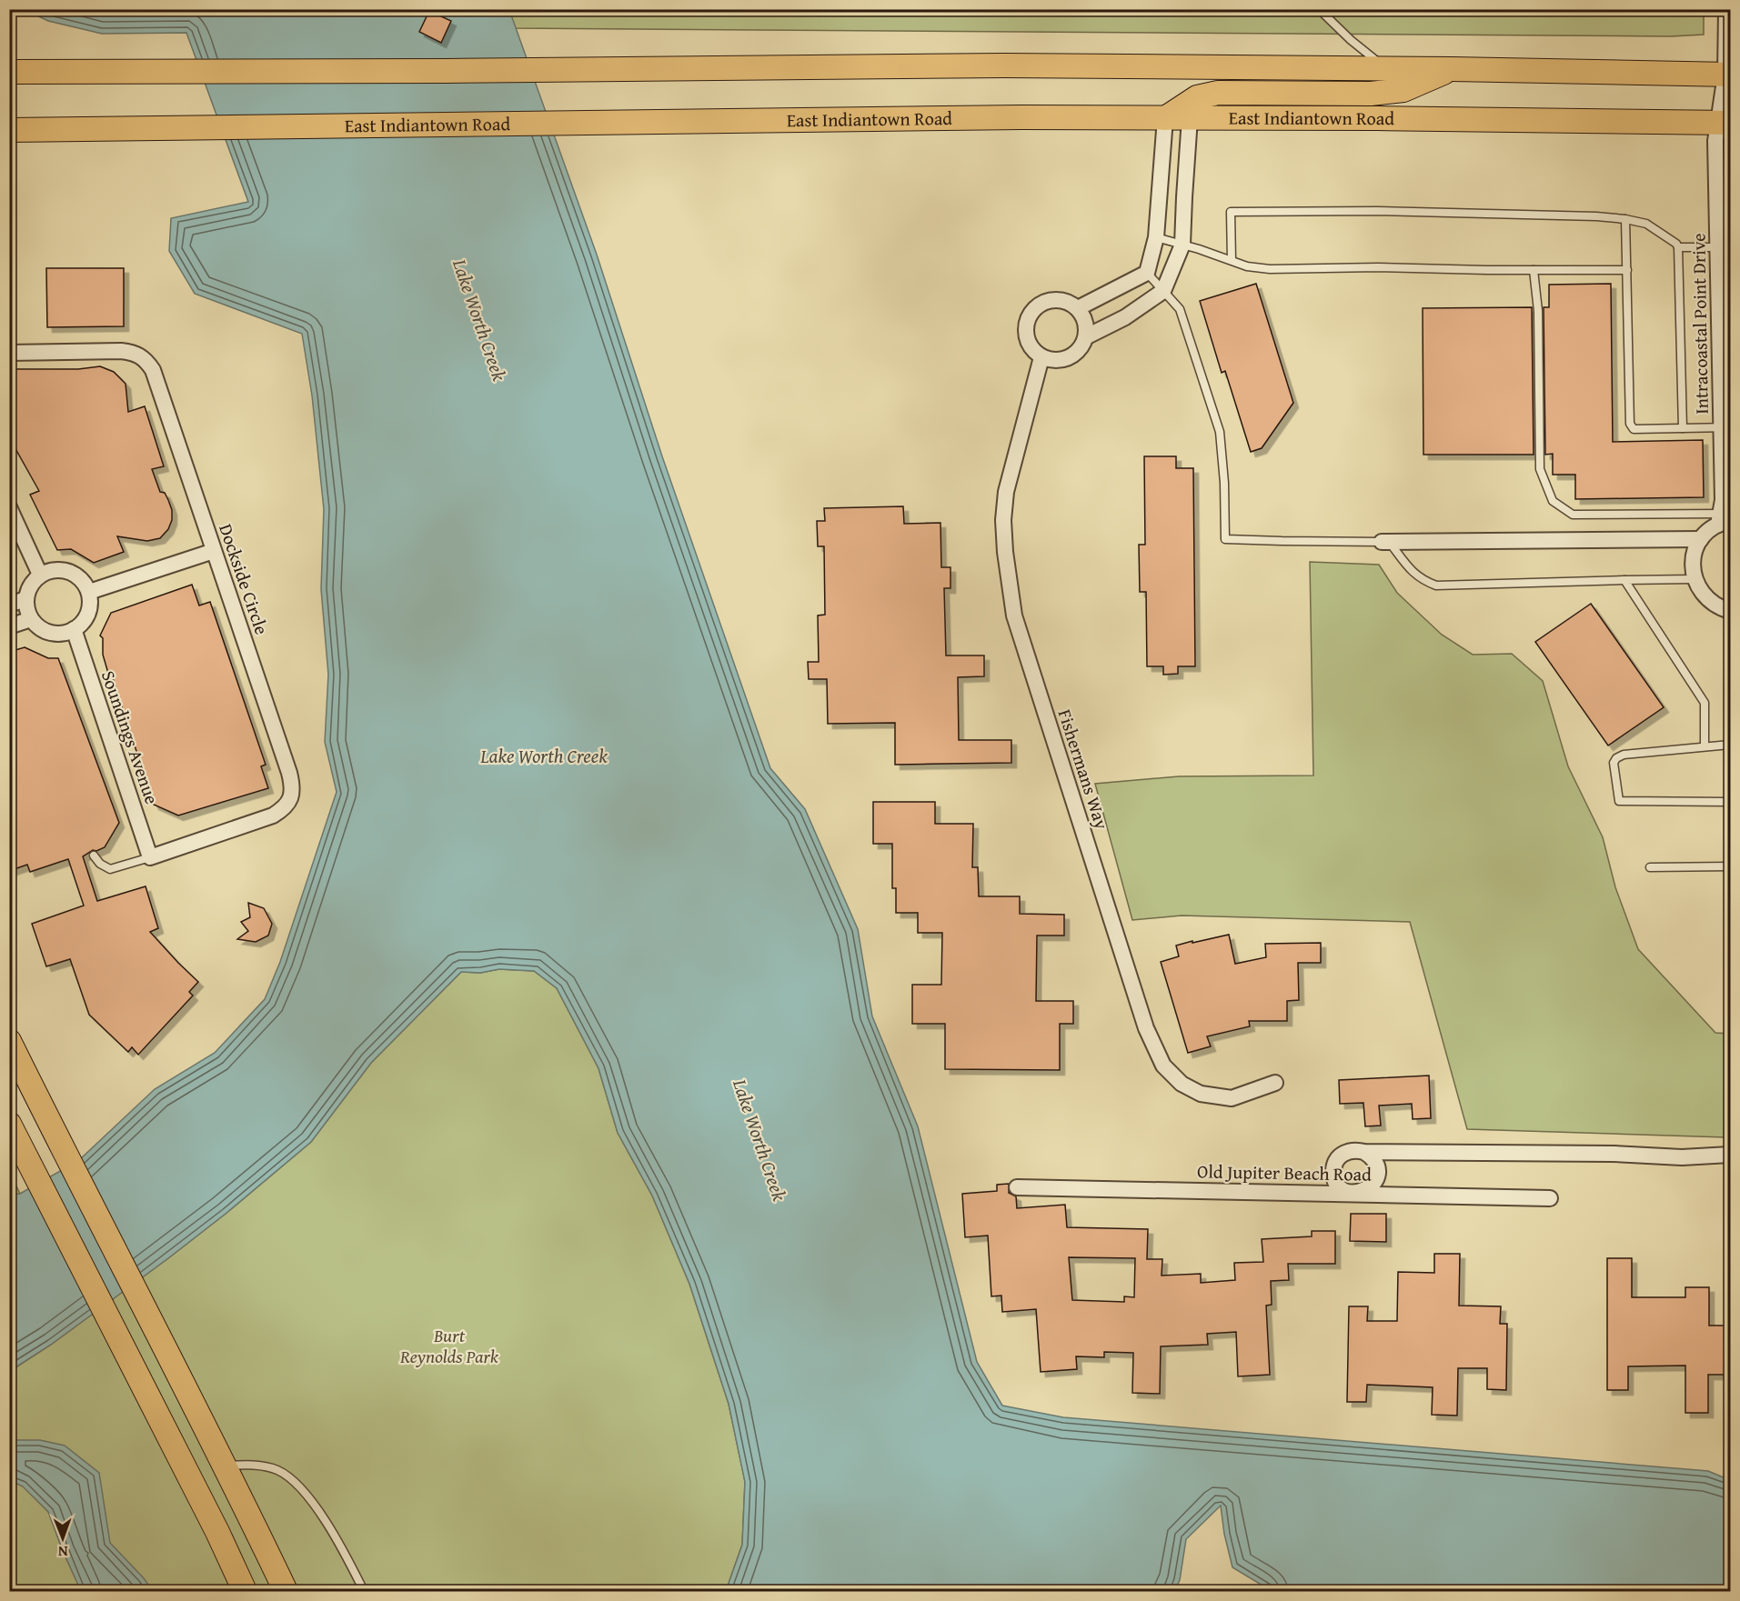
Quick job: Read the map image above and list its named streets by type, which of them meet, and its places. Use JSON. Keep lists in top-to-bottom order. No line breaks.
{"streets":{"main road":["East Indiantown Road"],"street":["Intracoastal Point Drive","Dockside Circle","Soundings Avenue","Fishermans Way","Old Jupiter Beach Road"]},"crossings":[["East Indiantown Road","Intracoastal Point Drive"],["Dockside Circle","Soundings Avenue"]],"water":["Lake Worth Creek"],"parks":["Burt Reynolds Park"],"north":"bottom"}
